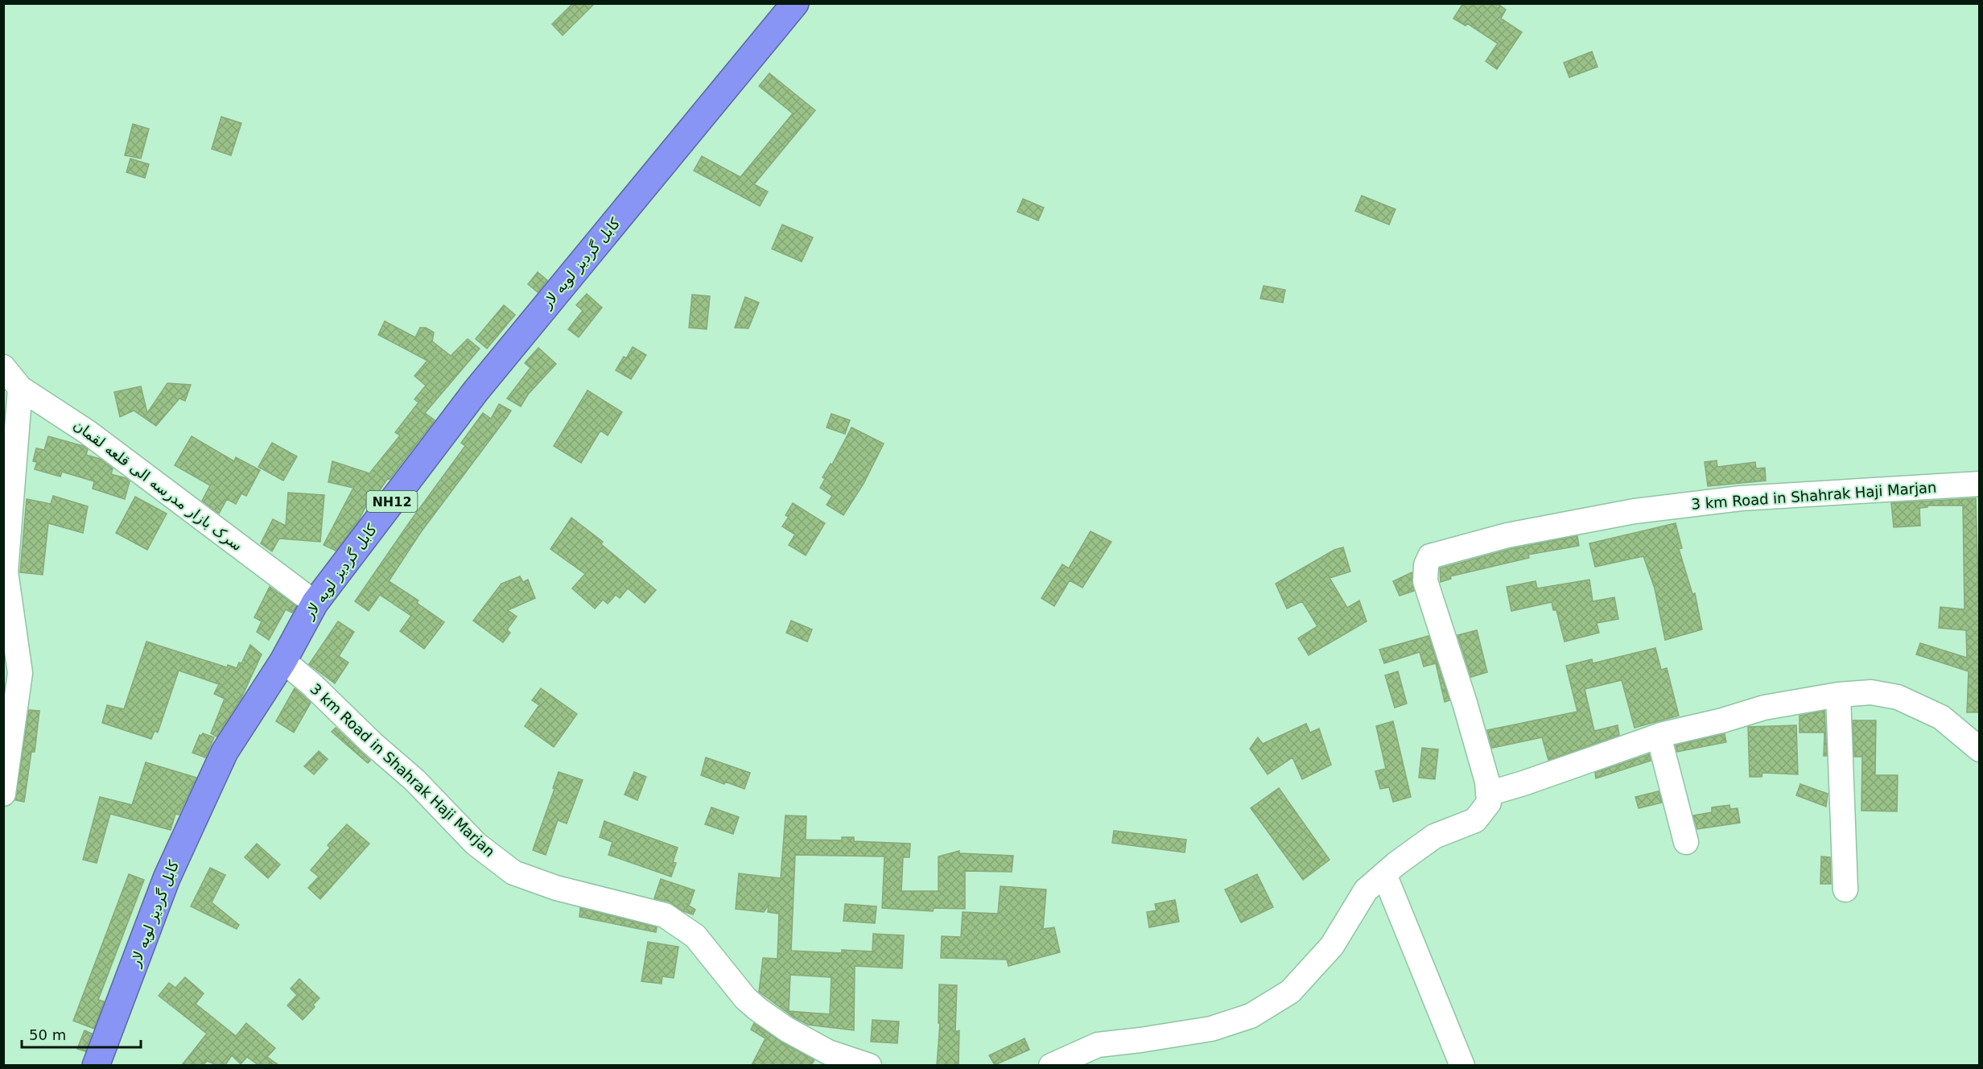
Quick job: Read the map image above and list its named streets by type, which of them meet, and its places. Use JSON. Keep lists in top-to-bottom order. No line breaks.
{"streets":{"highway":["کابل گردیز لویه لار","NH12"],"street":["سرک بازار مدرسه الی قلعه لقمان","3 km Road in Shahrak Haji Marjan"]},"crossings":[["کابل گردیز لویه لار","سرک بازار مدرسه الی قلعه لقمان"],["کابل گردیز لویه لار","3 km Road in Shahrak Haji Marjan"]],"scale_bar":"50 m"}
